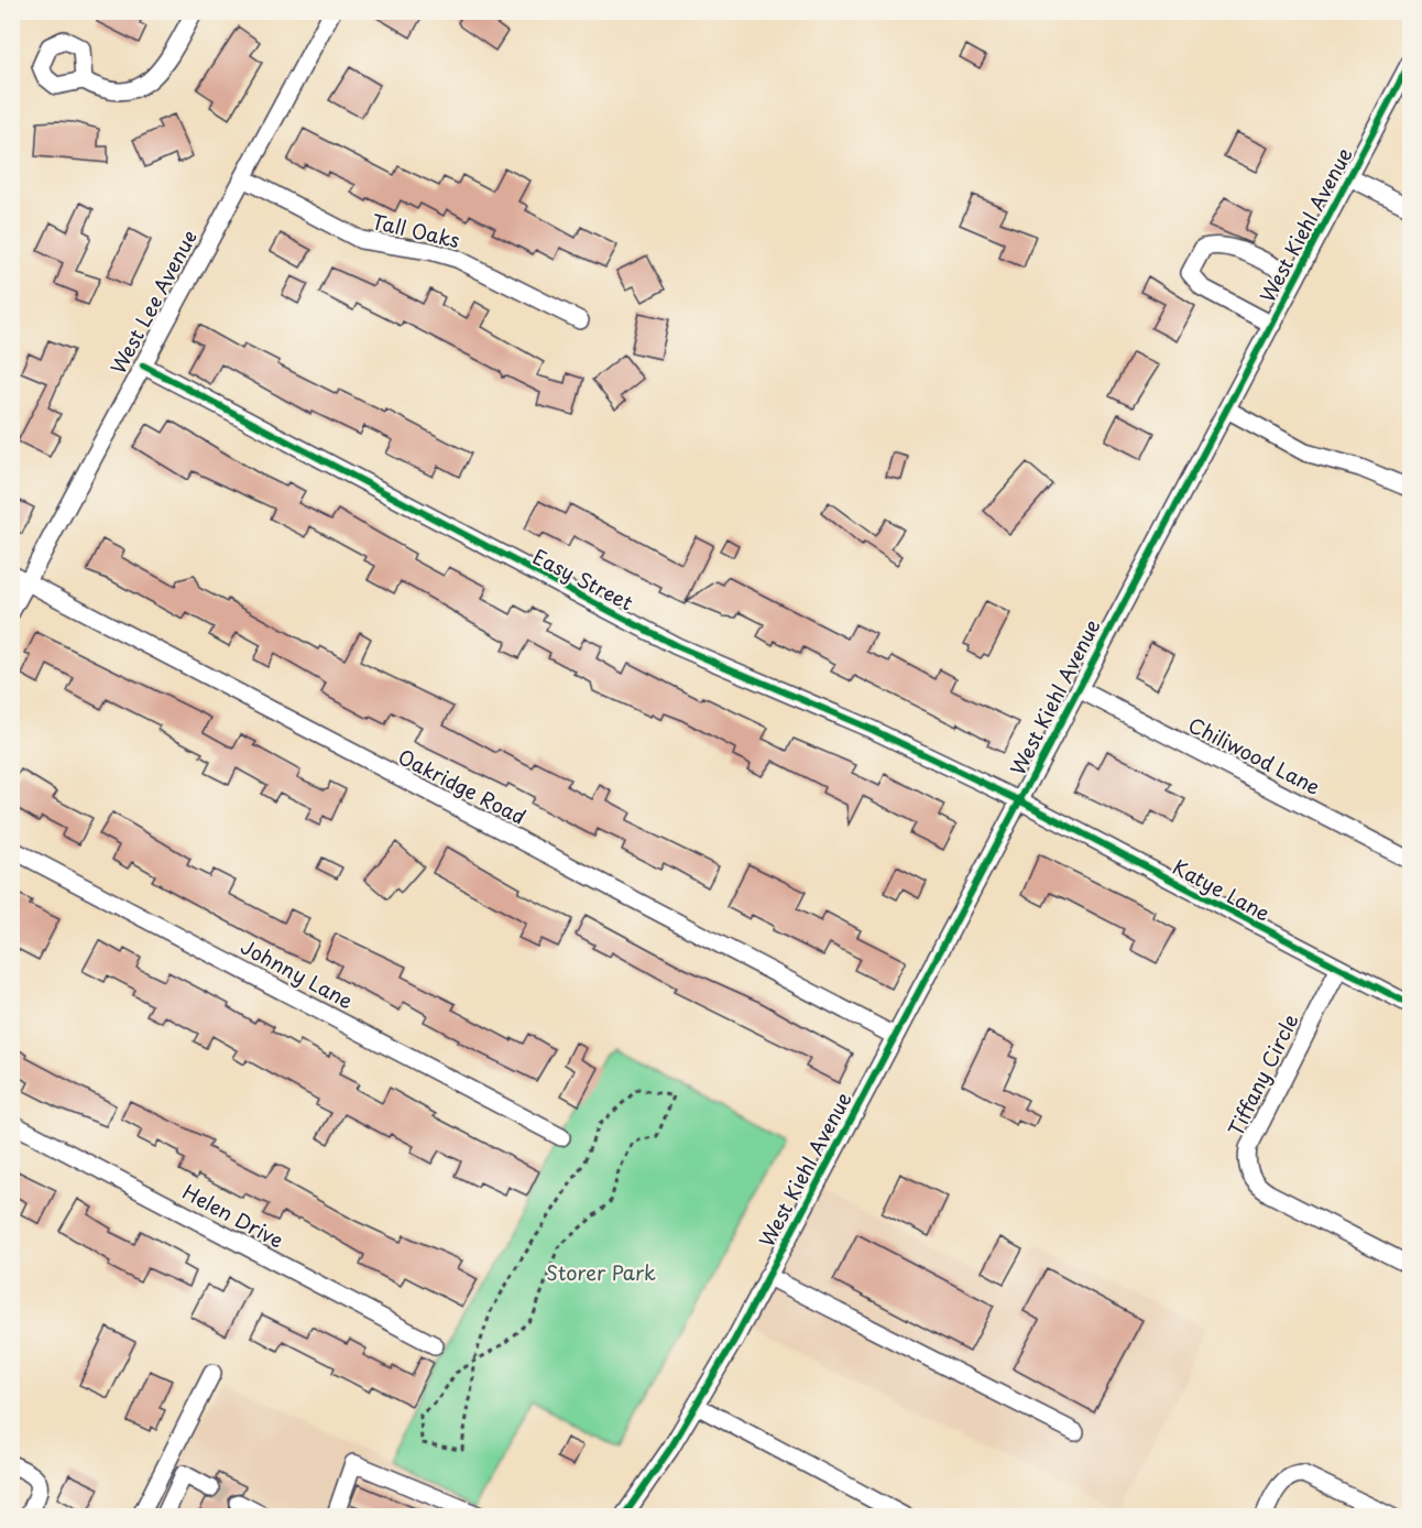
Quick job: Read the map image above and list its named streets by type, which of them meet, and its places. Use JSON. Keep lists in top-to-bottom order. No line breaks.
{"streets":{"street":["West Kiehl Avenue","Tall Oaks","West Lee Avenue","Easy Street","Chiliwood Lane","Oakridge Road","Katye Lane","Johnny Lane","Tiffany Circle","Helen Drive"]},"crossings":[["West Kiehl Avenue","Easy Street"],["West Kiehl Avenue","Chiliwood Lane"],["West Kiehl Avenue","Oakridge Road"],["West Kiehl Avenue","Katye Lane"],["Tall Oaks","West Lee Avenue"],["West Lee Avenue","Easy Street"],["West Lee Avenue","Oakridge Road"],["Easy Street","Katye Lane"],["Katye Lane","Tiffany Circle"]],"parks":["Storer Park"]}
